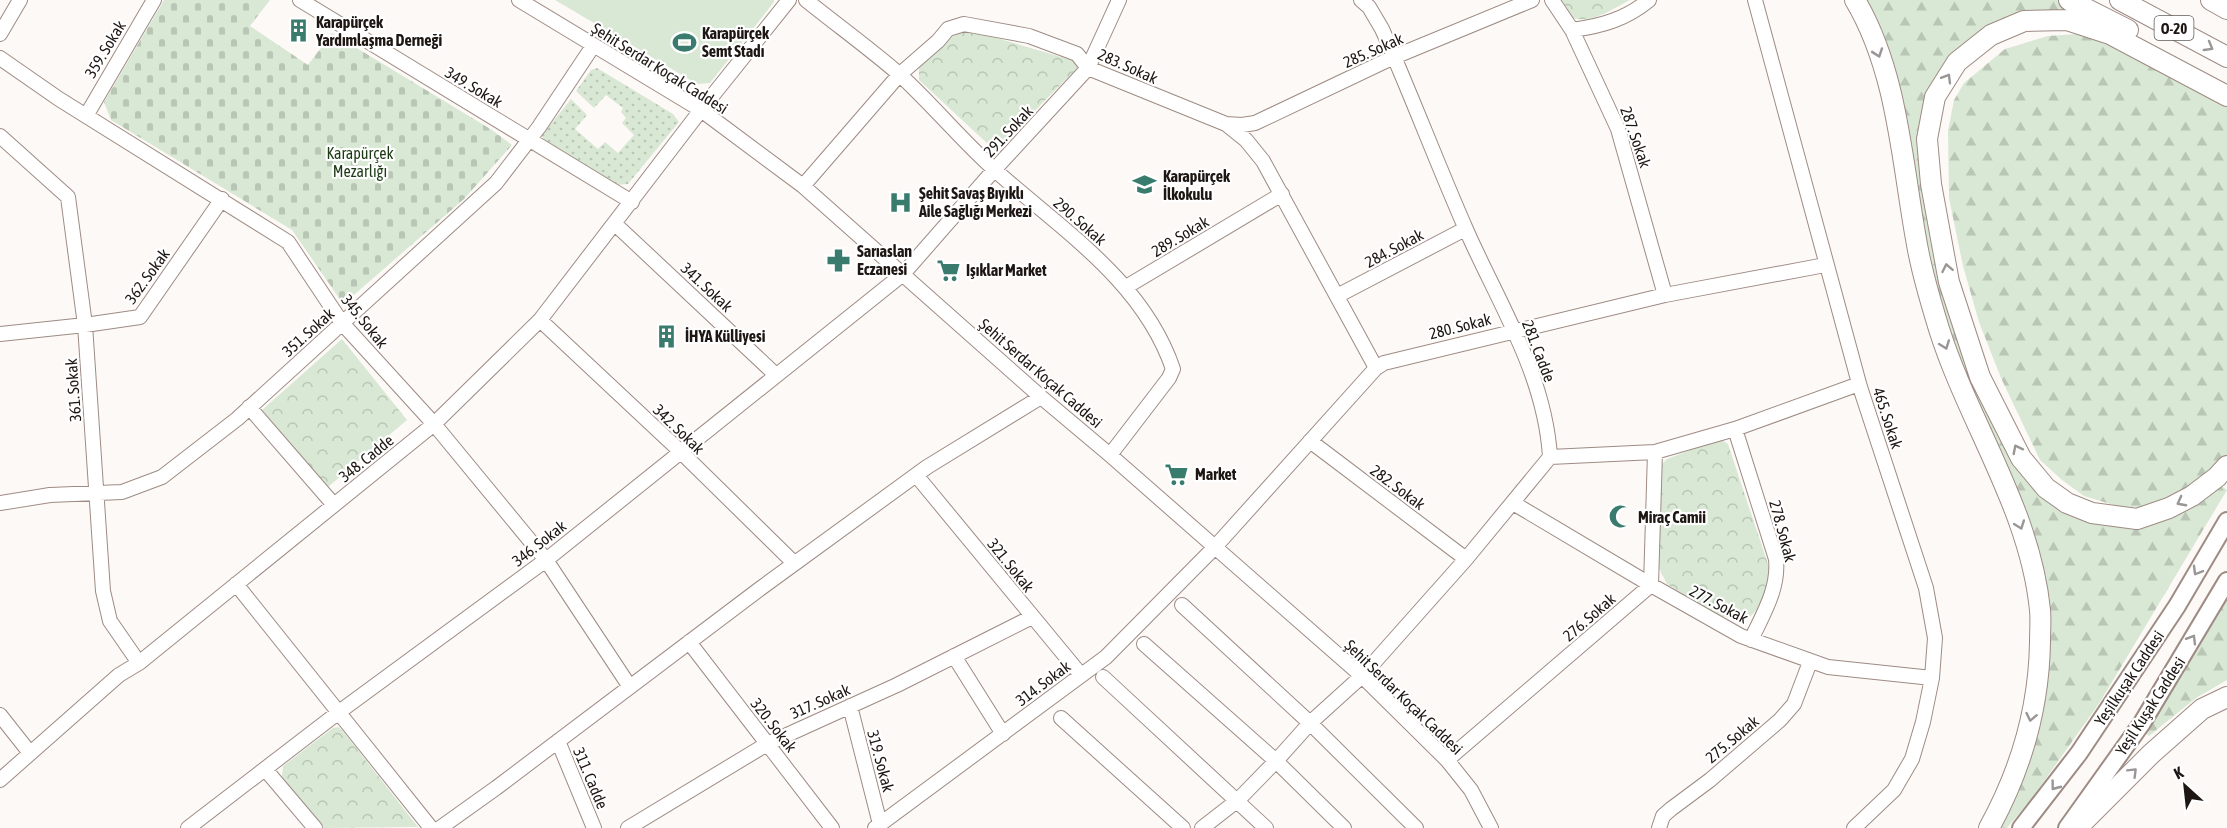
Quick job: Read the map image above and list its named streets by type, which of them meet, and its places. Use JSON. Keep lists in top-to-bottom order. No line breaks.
{"streets":{"highway":["O-20"],"main road":["Yeşilkuşak Caddesi","Yeşil Kuşak Caddesi"],"street":["359. Sokak","285. Sokak","283. Sokak","Şehit Serdar Koçak Caddesi","349. Sokak","291. Sokak","287. Sokak","290. Sokak","289. Sokak","284. Sokak","362. Sokak","341. Sokak","345. Sokak","280. Sokak","351. Sokak","281. Cadde","361. Sokak","465. Sokak","342. Sokak","348. Cadde","282. Sokak","278. Sokak","346. Sokak","321. Sokak","277. Sokak","276. Sokak","314. Sokak","317. Sokak","320. Sokak","275. Sokak","319. Sokak","311. Cadde"]},"crossings":[["359. Sokak","345. Sokak"],["285. Sokak","283. Sokak"],["285. Sokak","281. Cadde"],["283. Sokak","Şehit Serdar Koçak Caddesi"],["283. Sokak","291. Sokak"],["283. Sokak","290. Sokak"],["283. Sokak","289. Sokak"],["283. Sokak","284. Sokak"],["283. Sokak","280. Sokak"],["Şehit Serdar Koçak Caddesi","291. Sokak"],["Şehit Serdar Koçak Caddesi","290. Sokak"],["Şehit Serdar Koçak Caddesi","280. Sokak"],["Şehit Serdar Koçak Caddesi","351. Sokak"],["Şehit Serdar Koçak Caddesi","348. Cadde"],["Şehit Serdar Koçak Caddesi","346. Sokak"],["Şehit Serdar Koçak Caddesi","276. Sokak"],["Şehit Serdar Koçak Caddesi","314. Sokak"],["349. Sokak","351. Sokak"],["349. Sokak","348. Cadde"],["291. Sokak","290. Sokak"],["291. Sokak","346. Sokak"],["287. Sokak","280. Sokak"],["290. Sokak","289. Sokak"],["284. Sokak","281. Cadde"],["362. Sokak","345. Sokak"],["362. Sokak","361. Sokak"],["341. Sokak","348. Cadde"],["341. Sokak","346. Sokak"],["345. Sokak","351. Sokak"],["345. Sokak","348. Cadde"],["345. Sokak","346. Sokak"],["280. Sokak","281. Cadde"],["280. Sokak","465. Sokak"],["280. Sokak","282. Sokak"],["280. Sokak","314. Sokak"],["351. Sokak","361. Sokak"],["361. Sokak","348. Cadde"],["465. Sokak","277. Sokak"],["342. Sokak","348. Cadde"],["342. Sokak","346. Sokak"],["278. Sokak","277. Sokak"],["321. Sokak","314. Sokak"],["321. Sokak","317. Sokak"],["277. Sokak","276. Sokak"],["277. Sokak","275. Sokak"],["314. Sokak","319. Sokak"],["317. Sokak","320. Sokak"],["317. Sokak","319. Sokak"]],"one_way":["Yeşilkuşak Caddesi","Yeşil Kuşak Caddesi"],"parks":["Karapürçek Mezarlığı"],"places":{"building":["Karapürçek Yardımlaşma Derneği","İHYA Külliyesi"],"sports":["Karapürçek Semt Stadı"],"school or university":["Karapürçek İlkokulu"],"hospital":["Şehit Savaş Bıyıklı Aile Sağlığı Merkezi"],"pharmacy":["Sarıaslan Eczanesi"],"supermarket":["Işıklar Market","Market"],"mosque":["Miraç Camii"]},"north":"top left"}
